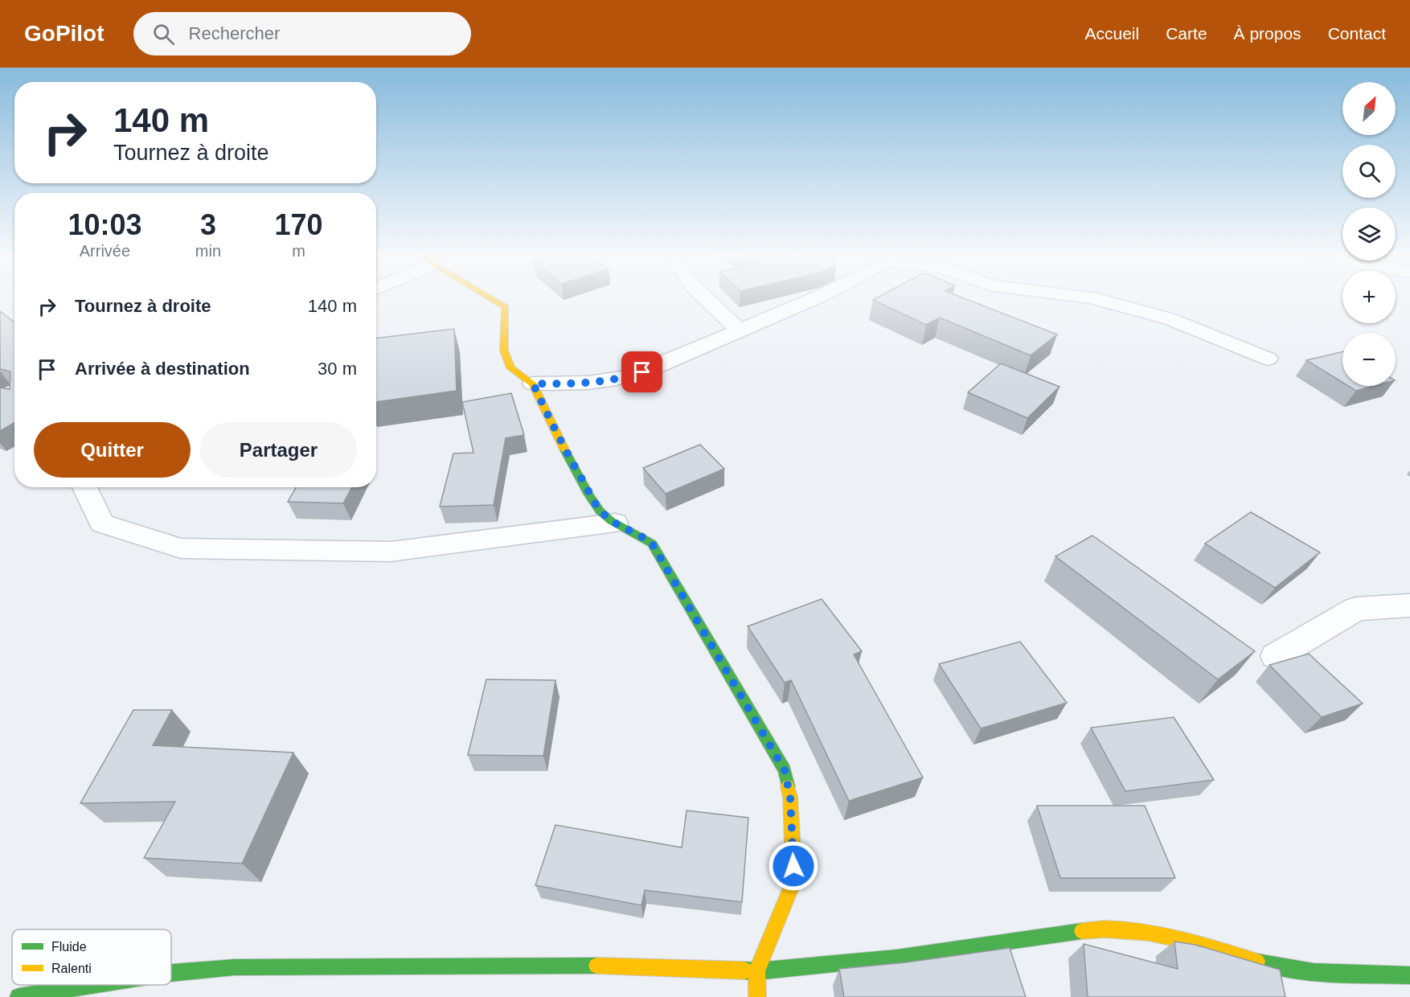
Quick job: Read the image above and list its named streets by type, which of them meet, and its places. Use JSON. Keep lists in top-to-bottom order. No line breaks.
{"legend":["Fluide","Ralenti"],"north":"top right","page":{"header":"GoPilot","search":"Rechercher","nav":["Accueil","Carte","À propos","Contact"],"map_buttons":["+","−"],"turn":["140 m","Tournez à droite"],"eta":["10:03","Arrivée","3","min","170","m"],"list":[{"name":"Tournez à droite","value":"140 m"},{"name":"Arrivée à destination","value":"30 m"}],"buttons":["Quitter","Partager"]}}
